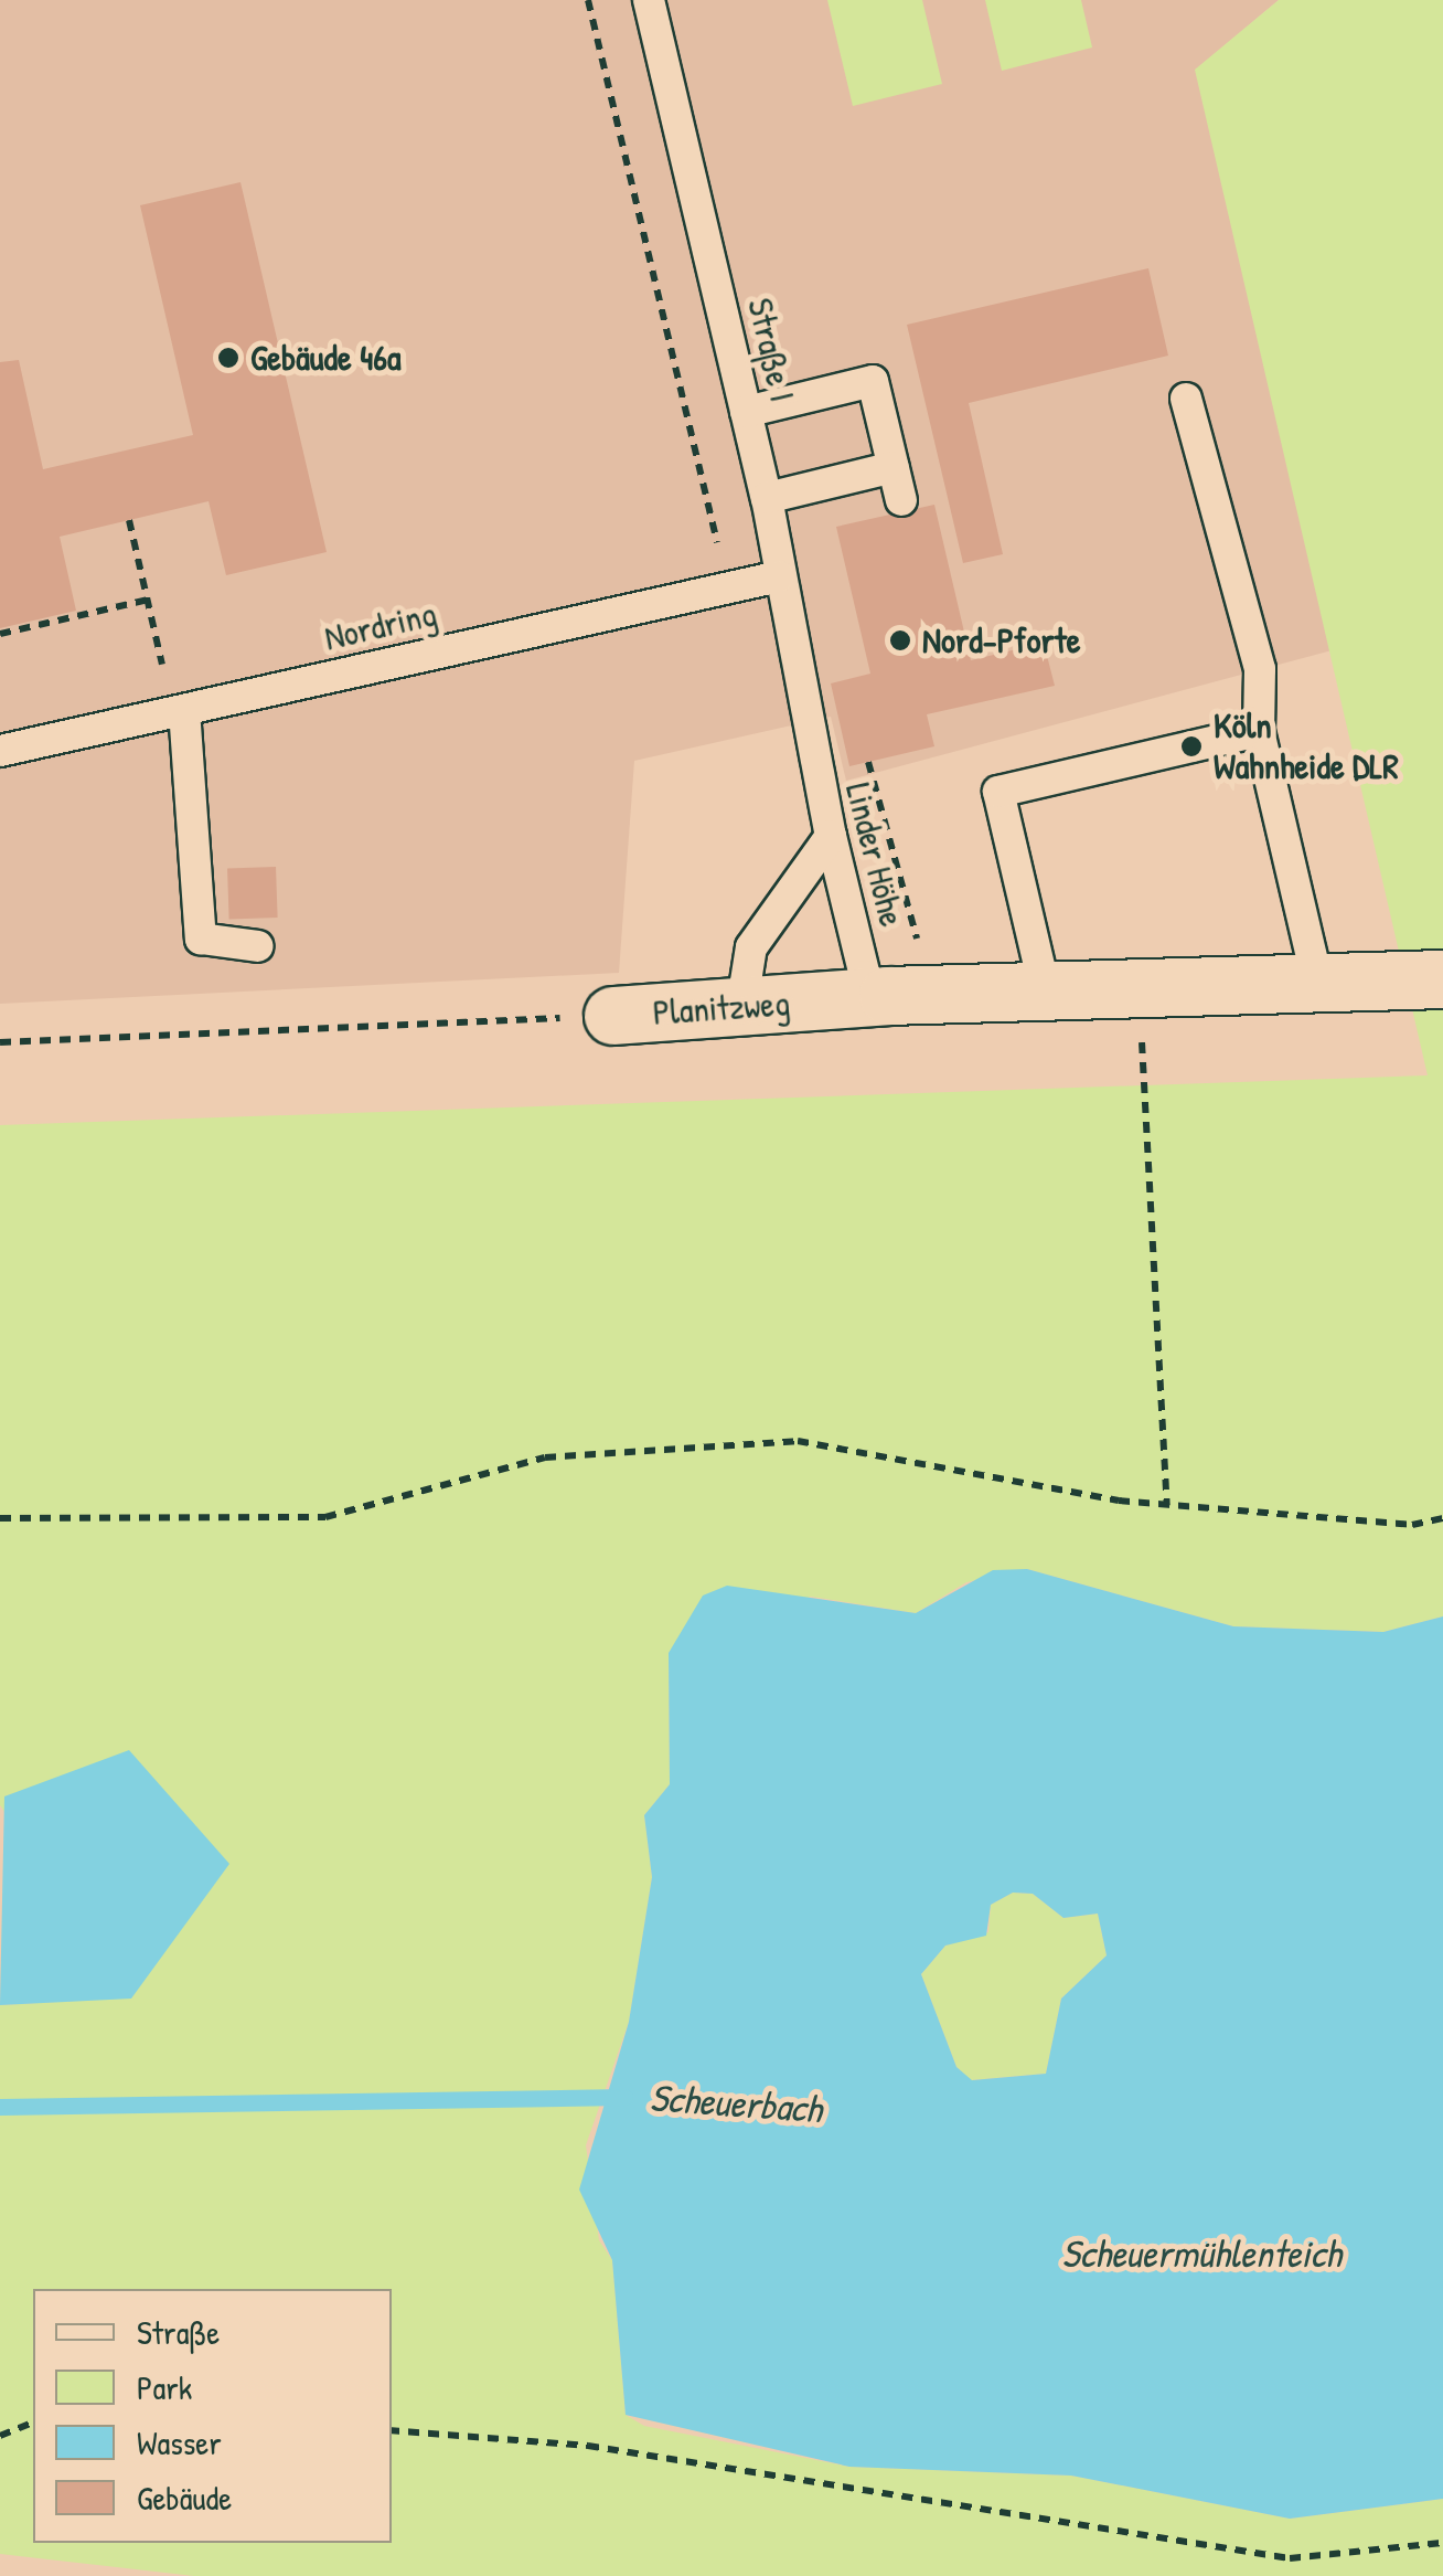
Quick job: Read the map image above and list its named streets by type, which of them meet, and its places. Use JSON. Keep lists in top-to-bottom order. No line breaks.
{"streets":{"street":["Planitzweg"],"lane":["Straße I","Nordring","Linder Höhe"]},"crossings":[["Straße I","Nordring"],["Straße I","Linder Höhe"],["Linder Höhe","Planitzweg"]],"water":["Scheuerbach","Scheuermühlenteich"],"places":["Gebäude 46a","Nord-Pforte","Köln Wahnheide DLR"],"legend":["Straße","Park","Wasser","Gebäude"]}
